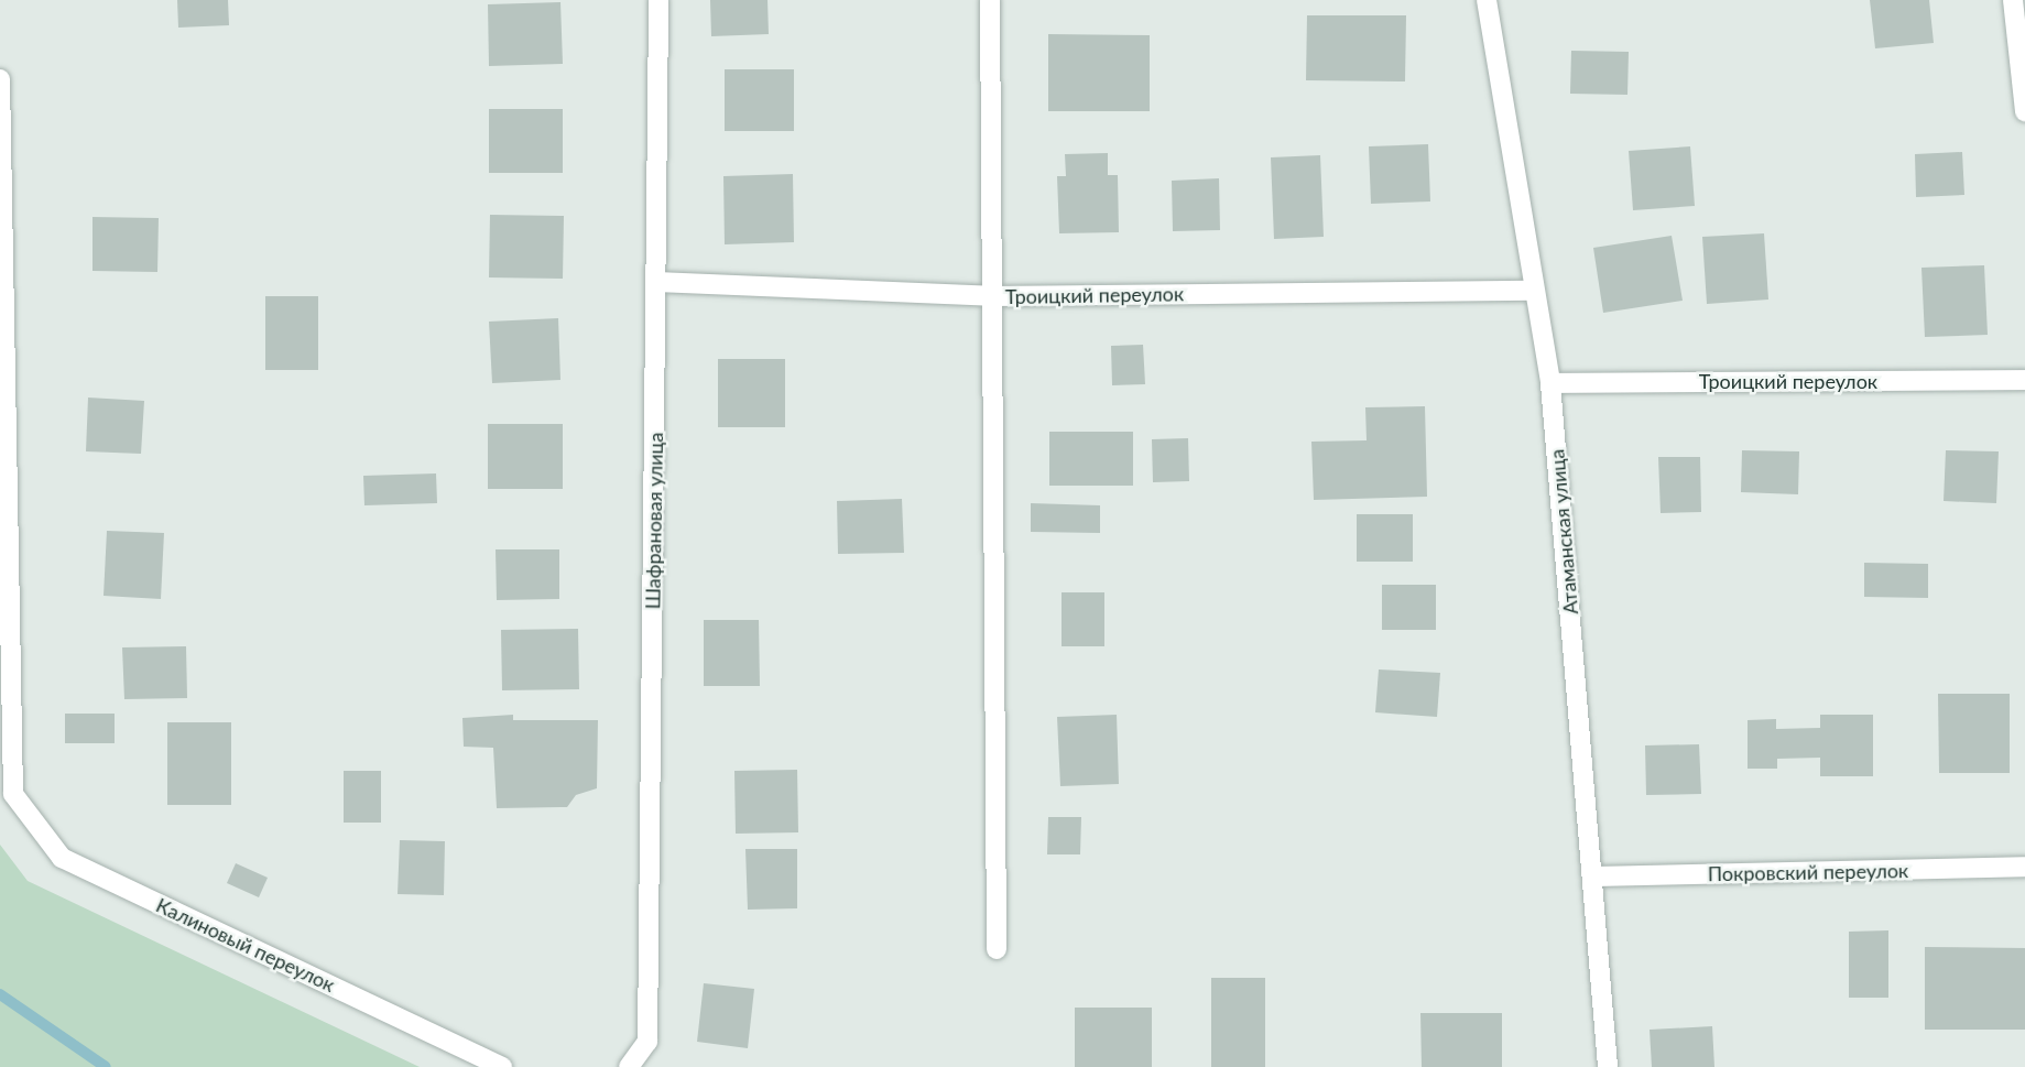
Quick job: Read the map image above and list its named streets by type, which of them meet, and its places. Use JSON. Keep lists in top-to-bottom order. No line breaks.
{"streets":{"street":["Троицкий переулок","Шафрановая улица","Атаманская улица","Покровский переулок","Калиновый переулок"]},"crossings":[["Троицкий переулок","Шафрановая улица"],["Троицкий переулок","Атаманская улица"],["Атаманская улица","Покровский переулок"]]}
